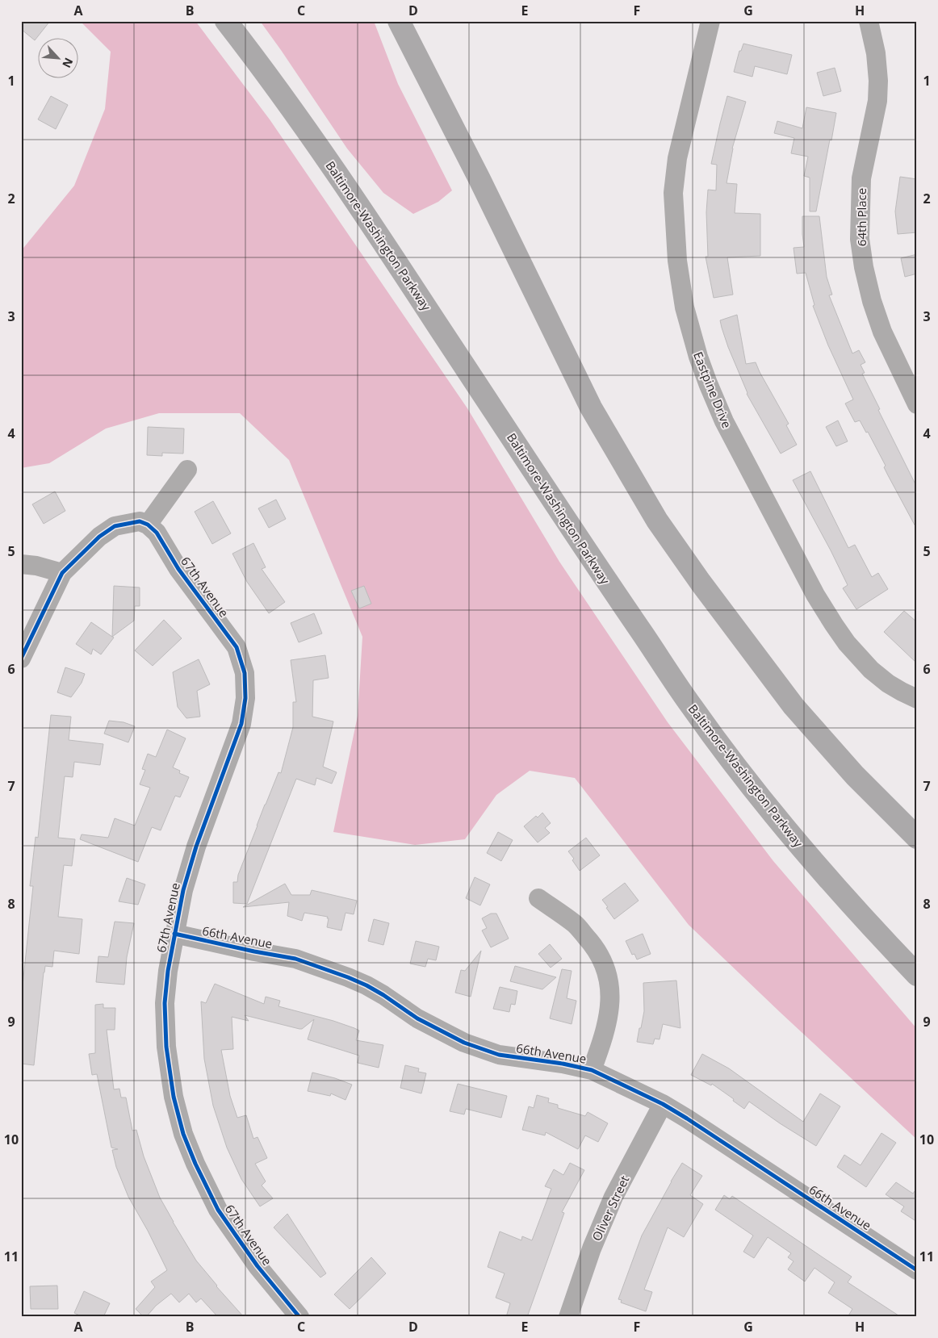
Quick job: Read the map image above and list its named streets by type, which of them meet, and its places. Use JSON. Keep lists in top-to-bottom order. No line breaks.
{"streets":{"highway":["Baltimore-Washington Parkway"],"street":["64th Place","Eastpine Drive","67th Avenue","66th Avenue","Oliver Street"]},"crossings":[["67th Avenue","66th Avenue"],["66th Avenue","Oliver Street"]],"north":"bottom right","grid":{"columns":["A","B","C","D","E","F","G","H"],"rows":["1","2","3","4","5","6","7","8","9","10","11"]}}
